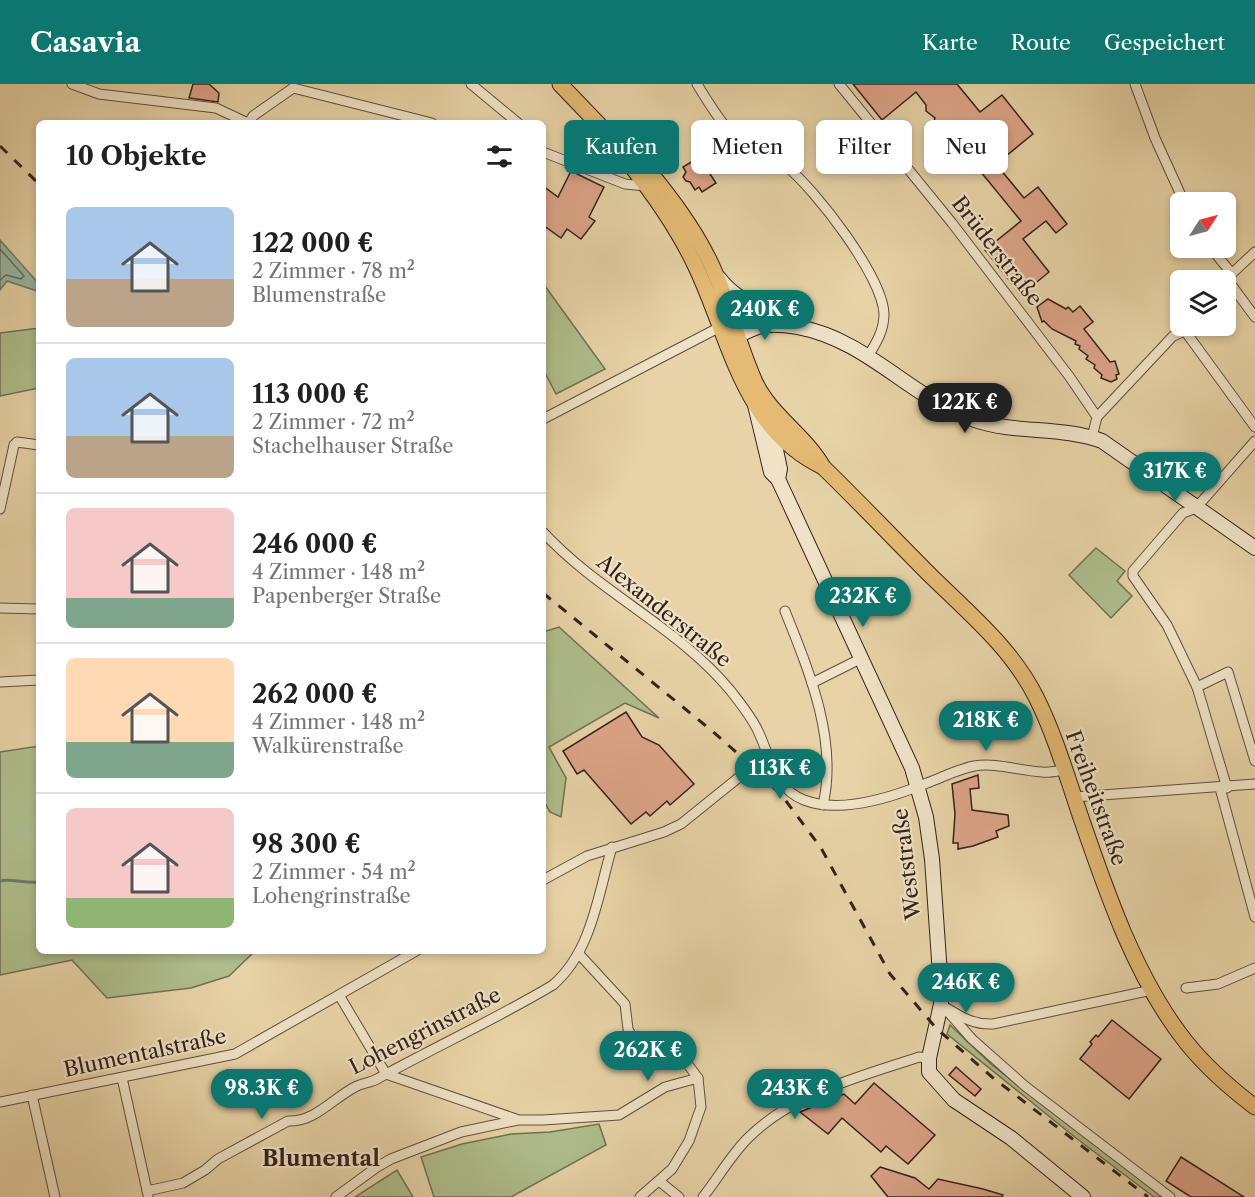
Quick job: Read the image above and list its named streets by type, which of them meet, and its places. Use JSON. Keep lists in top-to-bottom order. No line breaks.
{"streets":{"main road":["Freiheitstraße"],"street":["Brüderstraße","Alexanderstraße","Weststraße","Lohengrinstraße","Blumentalstraße"]},"crossings":[["Freiheitstraße","Weststraße"]],"districts":["Blumental"],"north":"top right","page":{"header":"Casavia","nav":["Karte","Route","Gespeichert"],"chip":["Kaufen","Mieten","Filter","Neu"],"heading":"10 Objekte","list":[{"name":"122 000 €","note":"2 Zimmer · 78 m² · Blumenstraße"},{"name":"113 000 €","note":"2 Zimmer · 72 m² · Stachelhauser Straße"},{"name":"246 000 €","note":"4 Zimmer · 148 m² · Papenberger Straße"},{"name":"262 000 €","note":"4 Zimmer · 148 m² · Walkürenstraße"},{"name":"98 300 €","note":"2 Zimmer · 54 m² · Lohengrinstraße"}],"price":["240K €","122K €","317K €","232K €","218K €","113K €","246K €","262K €","98.3K €","243K €"]}}
